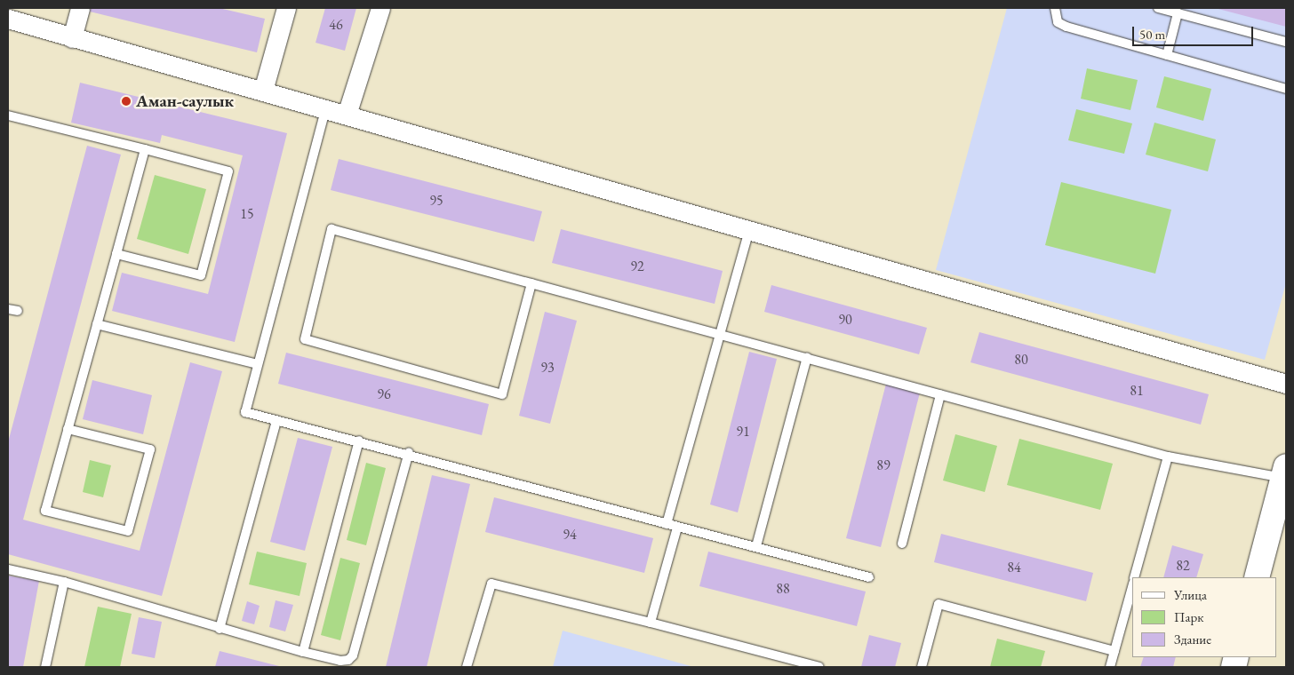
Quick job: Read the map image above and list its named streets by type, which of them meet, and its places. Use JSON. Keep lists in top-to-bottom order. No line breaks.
{"places":["Аман-саулык"],"house_numbers":["46","95","15","92","90","80","93","81","96","91","89","94","82","84","88"],"legend":["Улица","Парк","Здание"],"scale_bar":"50 m"}
